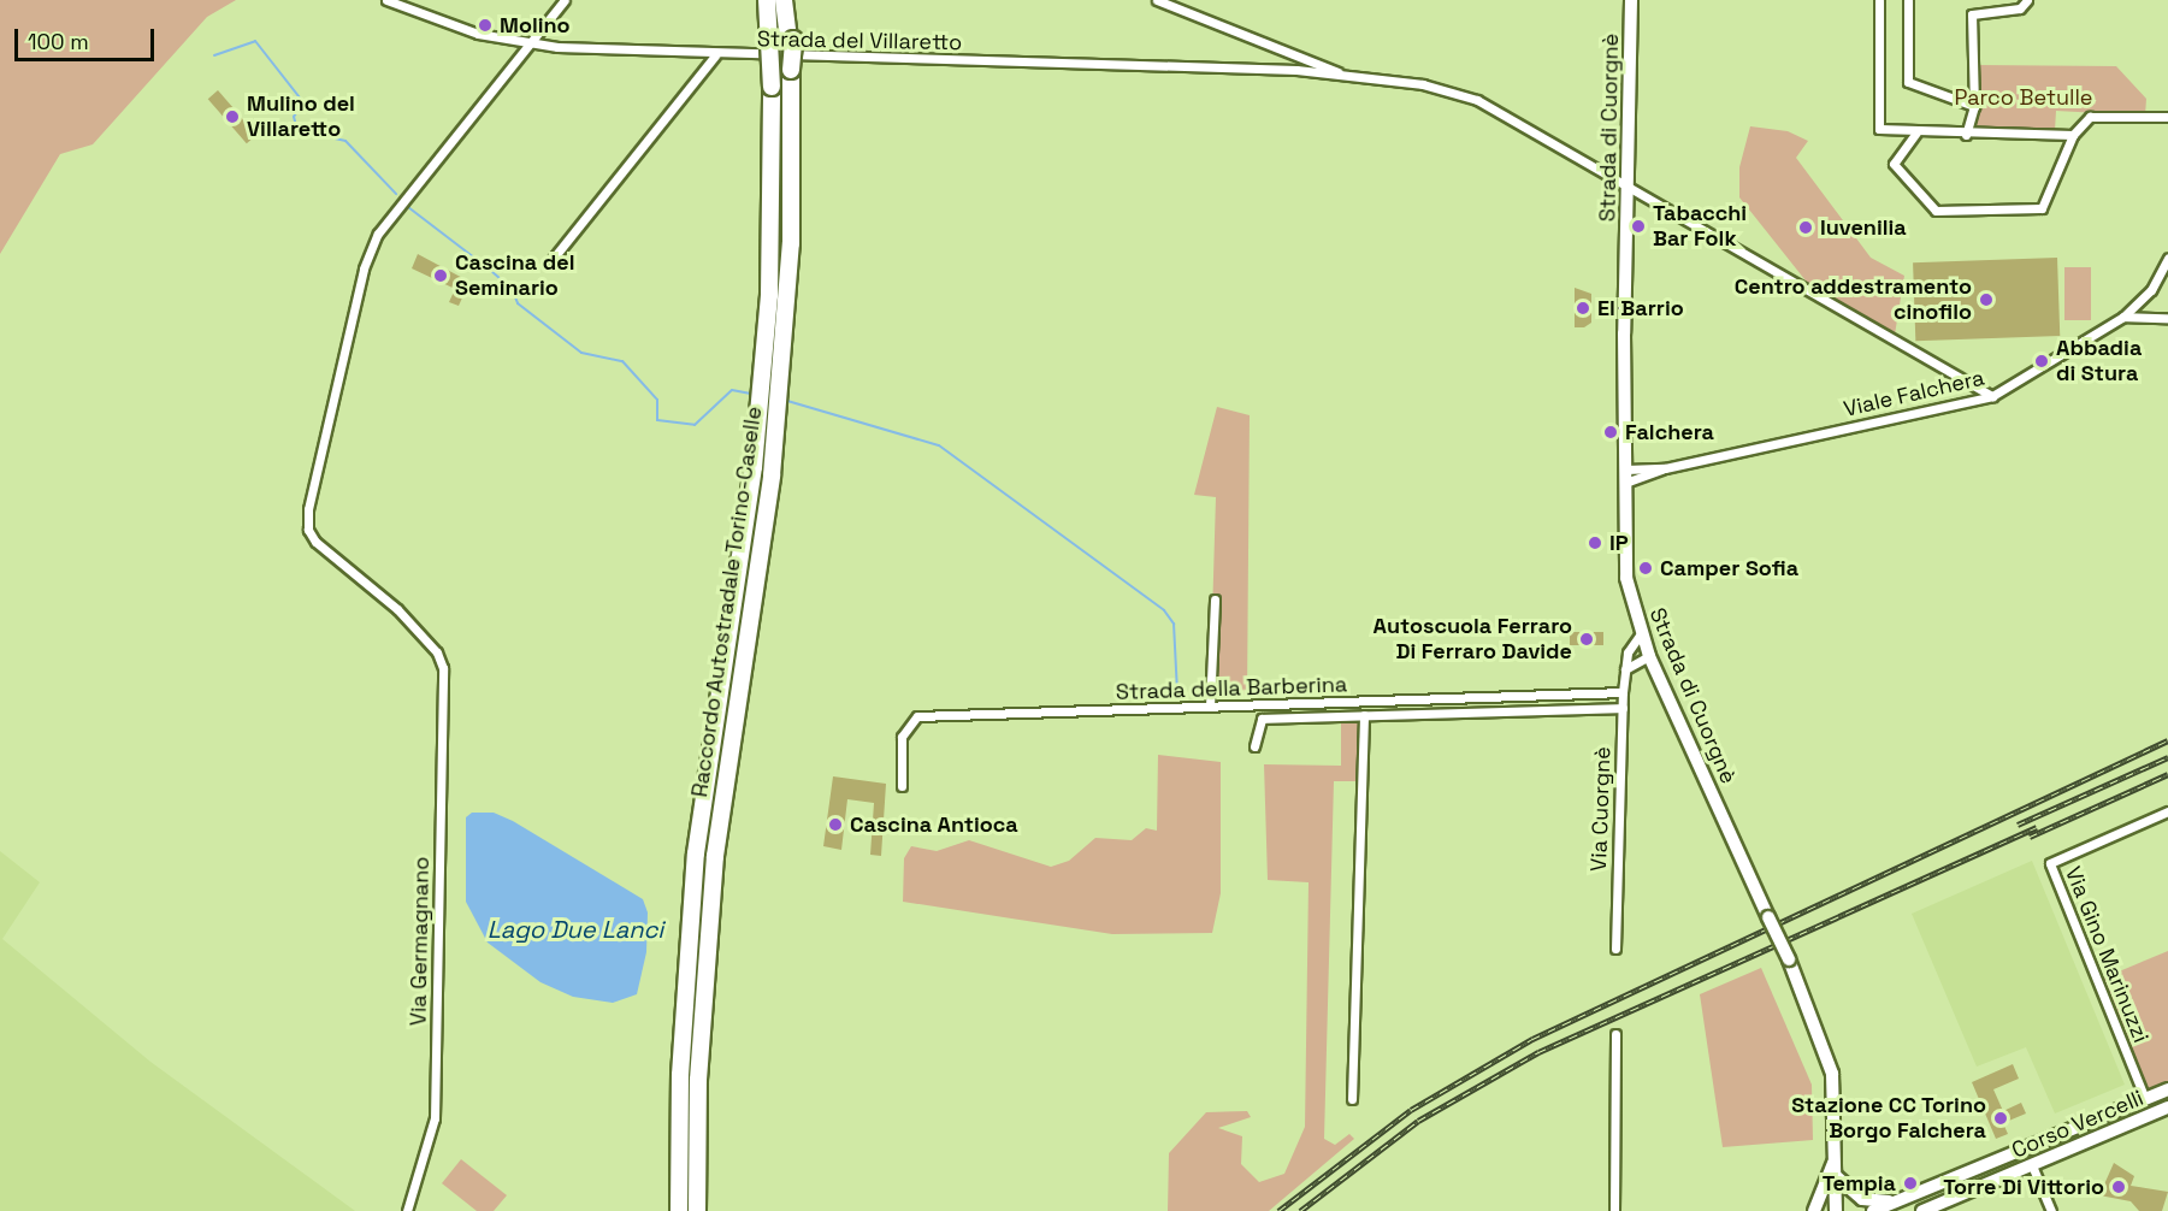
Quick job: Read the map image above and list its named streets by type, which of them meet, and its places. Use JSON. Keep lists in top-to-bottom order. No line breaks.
{"streets":{"highway":["Raccordo Autostradale Torino-Caselle"],"main road":["Strada di Cuorgnè","Corso Vercelli"],"street":["Strada del Villaretto","Viale Falchera","Strada della Barberina","Via Cuorgnè","Via Germagnano","Via Gino Marinuzzi"]},"crossings":[["Strada del Villaretto","Strada di Cuorgnè"],["Strada del Villaretto","Viale Falchera"],["Strada del Villaretto","Via Germagnano"],["Strada di Cuorgnè","Viale Falchera"],["Strada di Cuorgnè","Via Cuorgnè"],["Strada della Barberina","Via Cuorgnè"],["Via Gino Marinuzzi","Corso Vercelli"]],"water":["Lago Due Lanci"],"parks":["Parco Betulle"],"places":["Molino","Mulino del Villaretto","Tabacchi Bar Folk","Iuvenilia","Cascina del Seminario","Centro addestramento cinofilo","El Barrio","Abbadia di Stura","Falchera","IP","Camper Sofia","Autoscuola Ferraro Di Ferraro Davide","Cascina Antioca","Stazione CC Torino Borgo Falchera","Tempia","Torre Di Vittorio"],"scale_bar":"100 m"}
